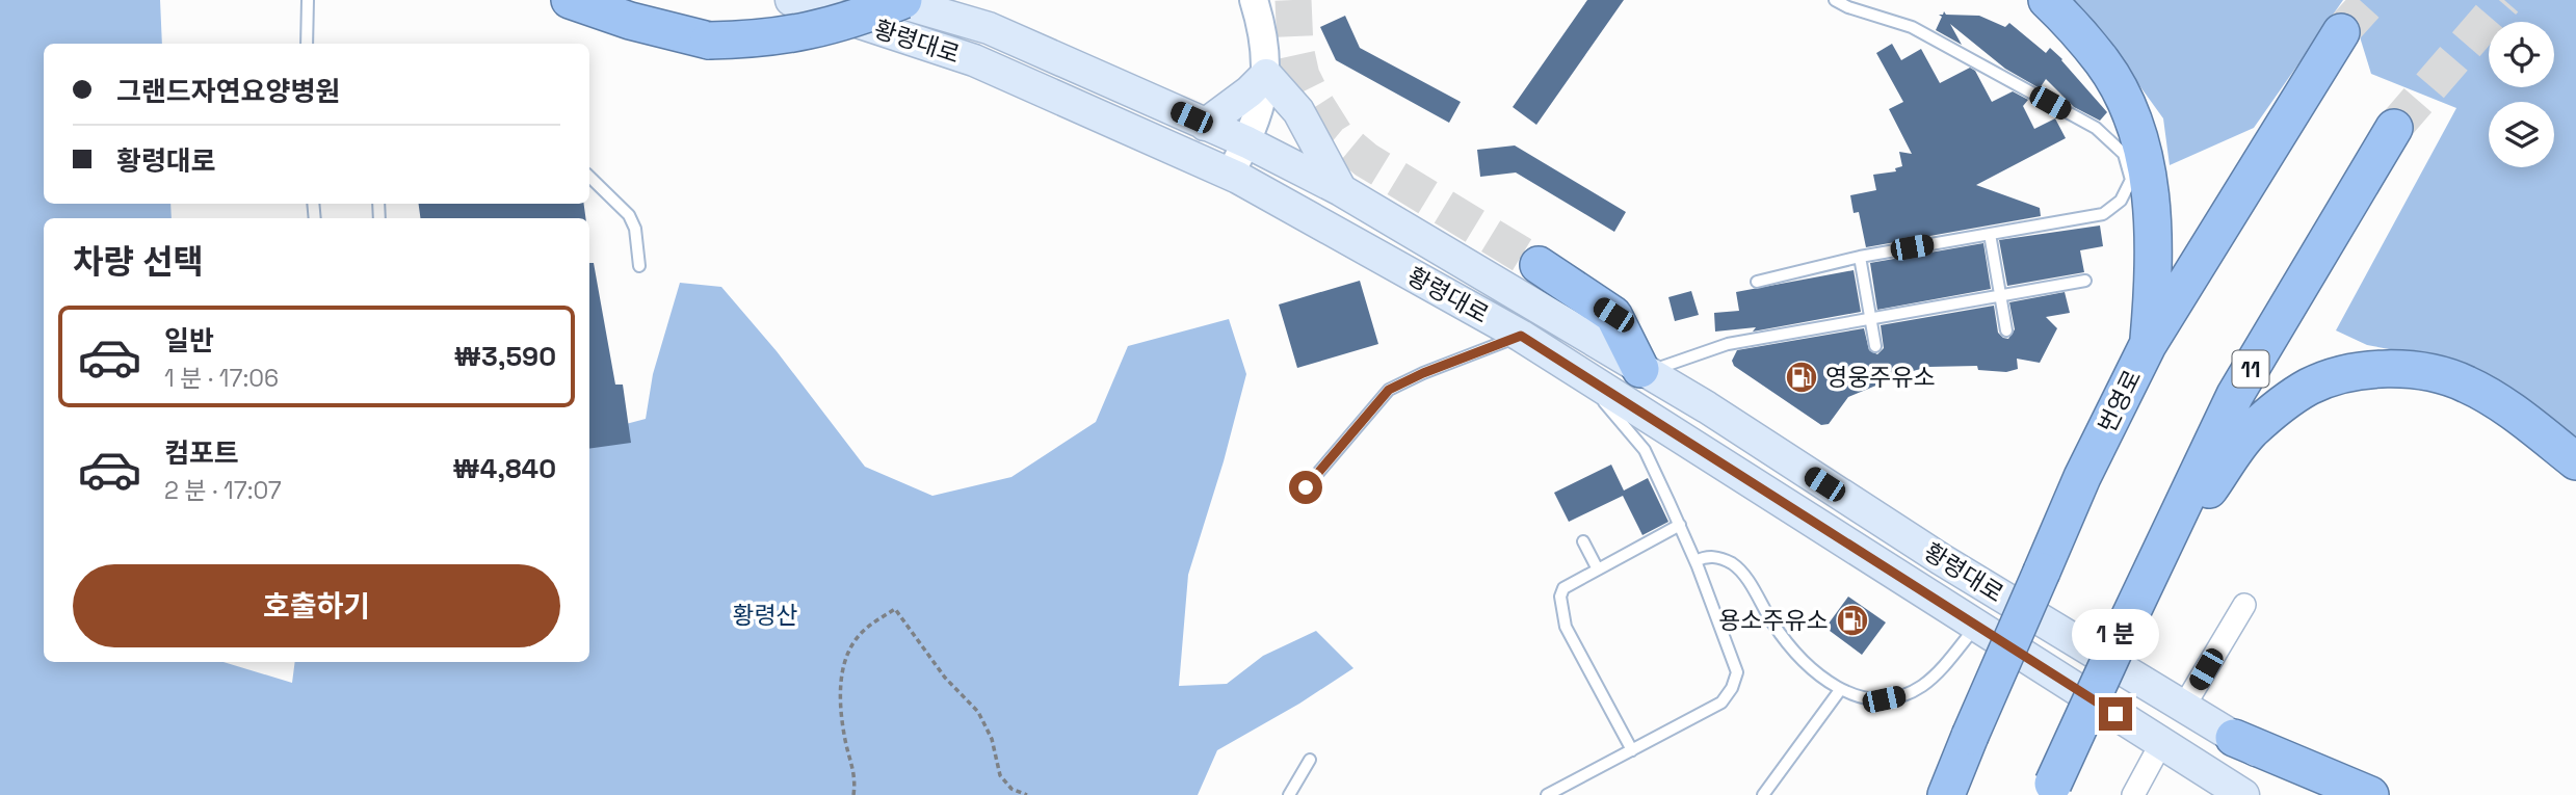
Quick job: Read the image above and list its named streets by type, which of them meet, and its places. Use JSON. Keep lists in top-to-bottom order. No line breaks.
{"streets":{"highway":["11","번영로"],"main road":["황령대로"]},"parks":["황령산"],"places":{"fuel station":["영웅주유소","용소주유소"]},"page":{"banner":["그랜드자연요양병원","황령대로"],"heading":"차량 선택","list":[{"name":"일반","note":"1 분 · 17:06","value":"₩3,590"},{"name":"컴포트","note":"2 분 · 17:07","value":"₩4,840"}],"buttons":"호출하기","bubble":"1 분"}}
